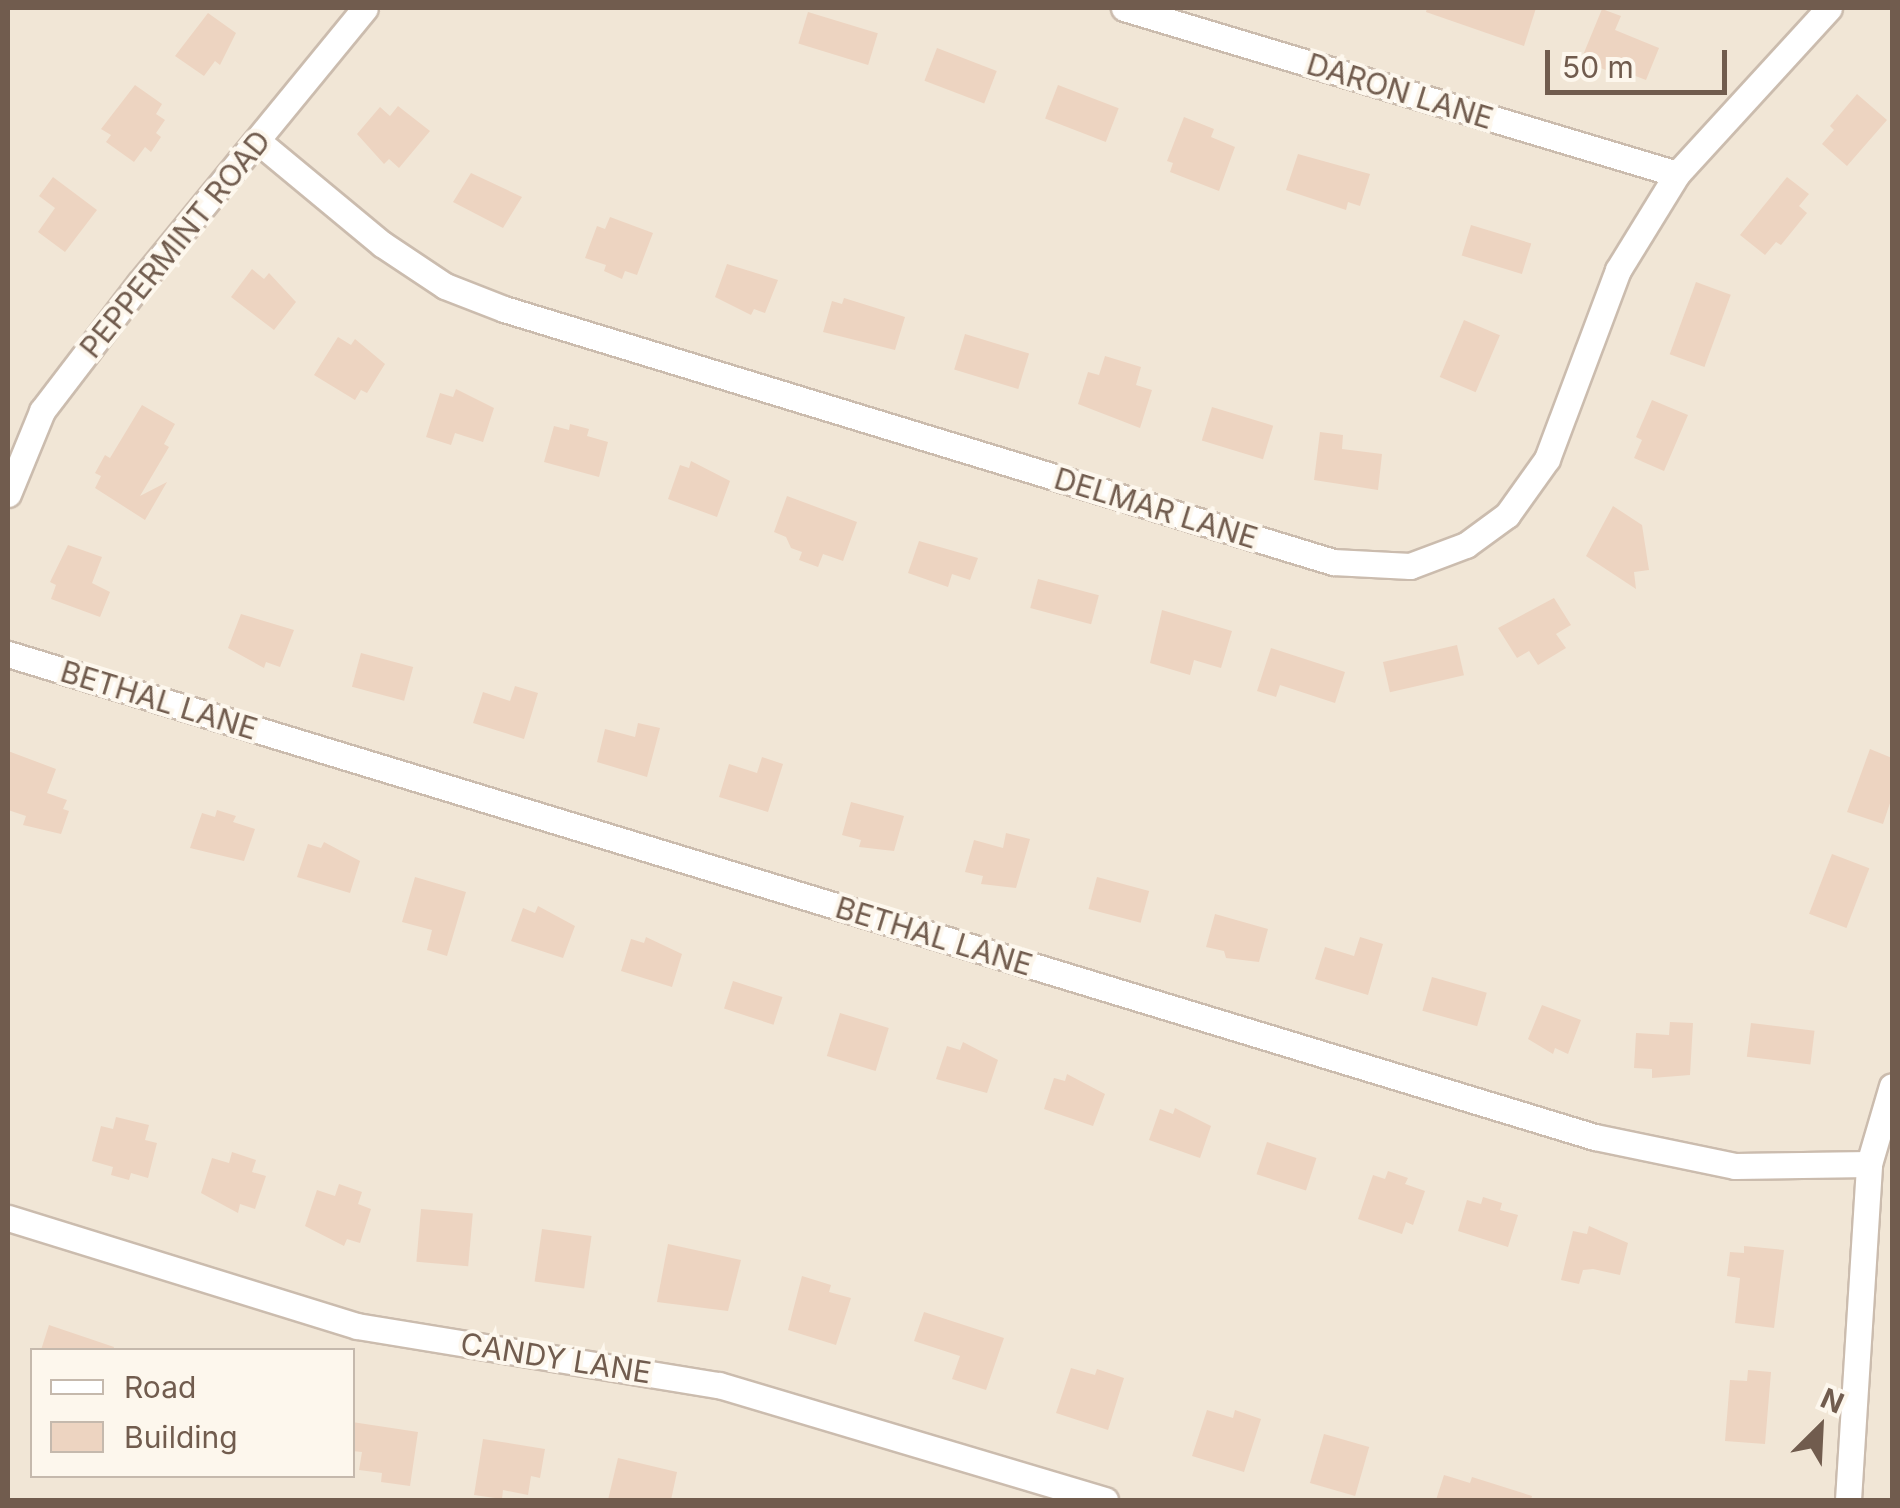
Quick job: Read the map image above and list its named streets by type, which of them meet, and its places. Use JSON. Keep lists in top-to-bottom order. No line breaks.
{"streets":{"street":["DARON LANE","PEPPERMINT ROAD","DELMAR LANE","BETHAL LANE","CANDY LANE"]},"crossings":[["DARON LANE","DELMAR LANE"],["PEPPERMINT ROAD","DELMAR LANE"]],"legend":["Road","Building"],"scale_bar":"50 m","north":"top right"}
